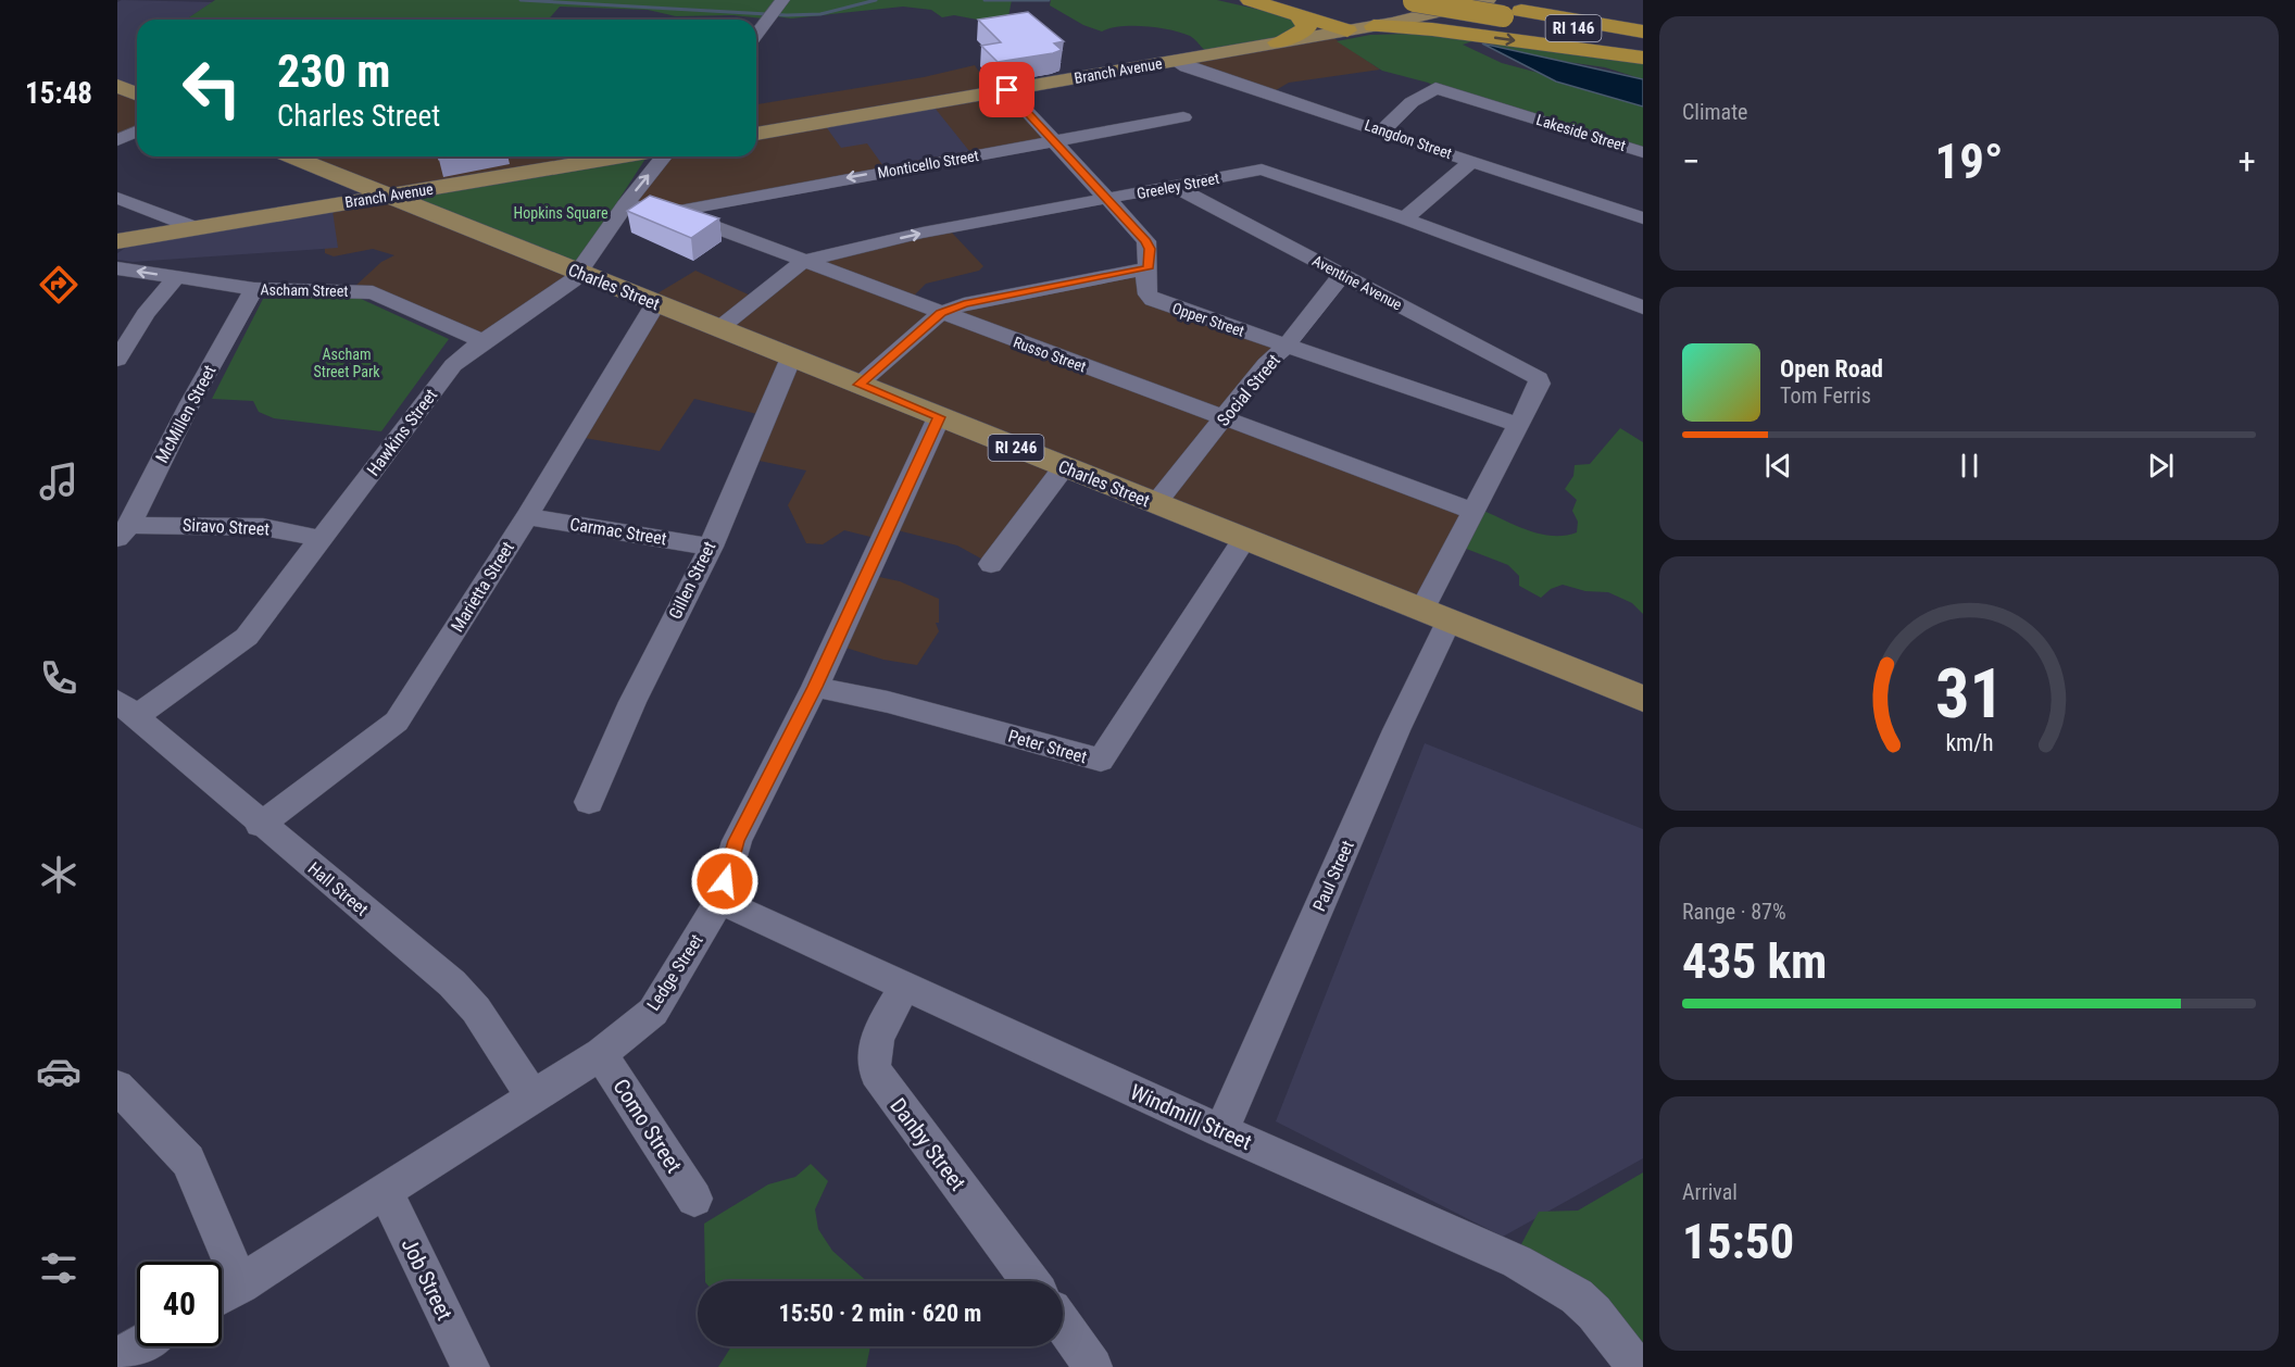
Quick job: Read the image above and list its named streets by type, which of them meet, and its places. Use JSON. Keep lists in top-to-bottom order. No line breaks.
{"streets":{"highway":["RI 146"],"main road":["Branch Avenue","Charles Street","RI 246"],"street":["Lakeside Street","Langdon Street","Monticello Street","Greeley Street","Aventine Avenue","Ascham Street","Opper Street","Russo Street","Social Street","McMillen Street","Hawkins Street","Siravo Street","Carmac Street","Gillen Street","Marietta Street","Peter Street","Paul Street","Hall Street","Ledge Street","Windmill Street","Como Street","Danby Street","Job Street"]},"crossings":[["RI 146","Branch Avenue"],["Branch Avenue","Langdon Street"],["Branch Avenue","Charles Street"],["Branch Avenue","Opper Street"],["Lakeside Street","Langdon Street"],["Monticello Street","Opper Street"],["Monticello Street","Russo Street"],["Greeley Street","Aventine Avenue"],["Greeley Street","Charles Street"],["Greeley Street","Opper Street"],["Greeley Street","Russo Street"],["Aventine Avenue","Social Street"],["Aventine Avenue","Paul Street"],["Charles Street","Social Street"],["Charles Street","Hawkins Street"],["Charles Street","Gillen Street"],["Charles Street","Marietta Street"],["Charles Street","Peter Street"],["Charles Street","Paul Street"],["Charles Street","Ledge Street"],["Ascham Street","McMillen Street"],["Ascham Street","Hawkins Street"],["Opper Street","Social Street"],["Opper Street","Paul Street"],["Russo Street","Social Street"],["Russo Street","Hawkins Street"],["Russo Street","Paul Street"],["McMillen Street","Siravo Street"],["Hawkins Street","Siravo Street"],["Hawkins Street","Hall Street"],["Carmac Street","Gillen Street"],["Carmac Street","Marietta Street"],["Marietta Street","Hall Street"],["Peter Street","Ledge Street"],["Paul Street","Windmill Street"],["Hall Street","Ledge Street"],["Ledge Street","Windmill Street"],["Ledge Street","Como Street"],["Ledge Street","Job Street"],["Windmill Street","Danby Street"]],"parks":["Hopkins Square","Ascham Street Park"],"page":{"tabs":"15:48","tile":["Climate",["Range · 87%","435 km"],["Arrival","15:50"]],"turn":["230 m","Charles Street"],"heat":["−","19°","+"],"song":["Open Road","Tom Ferris"],"limit":"40","trip":"15:50 · 2 min · 620 m","gauge":["31","km/h"]}}
